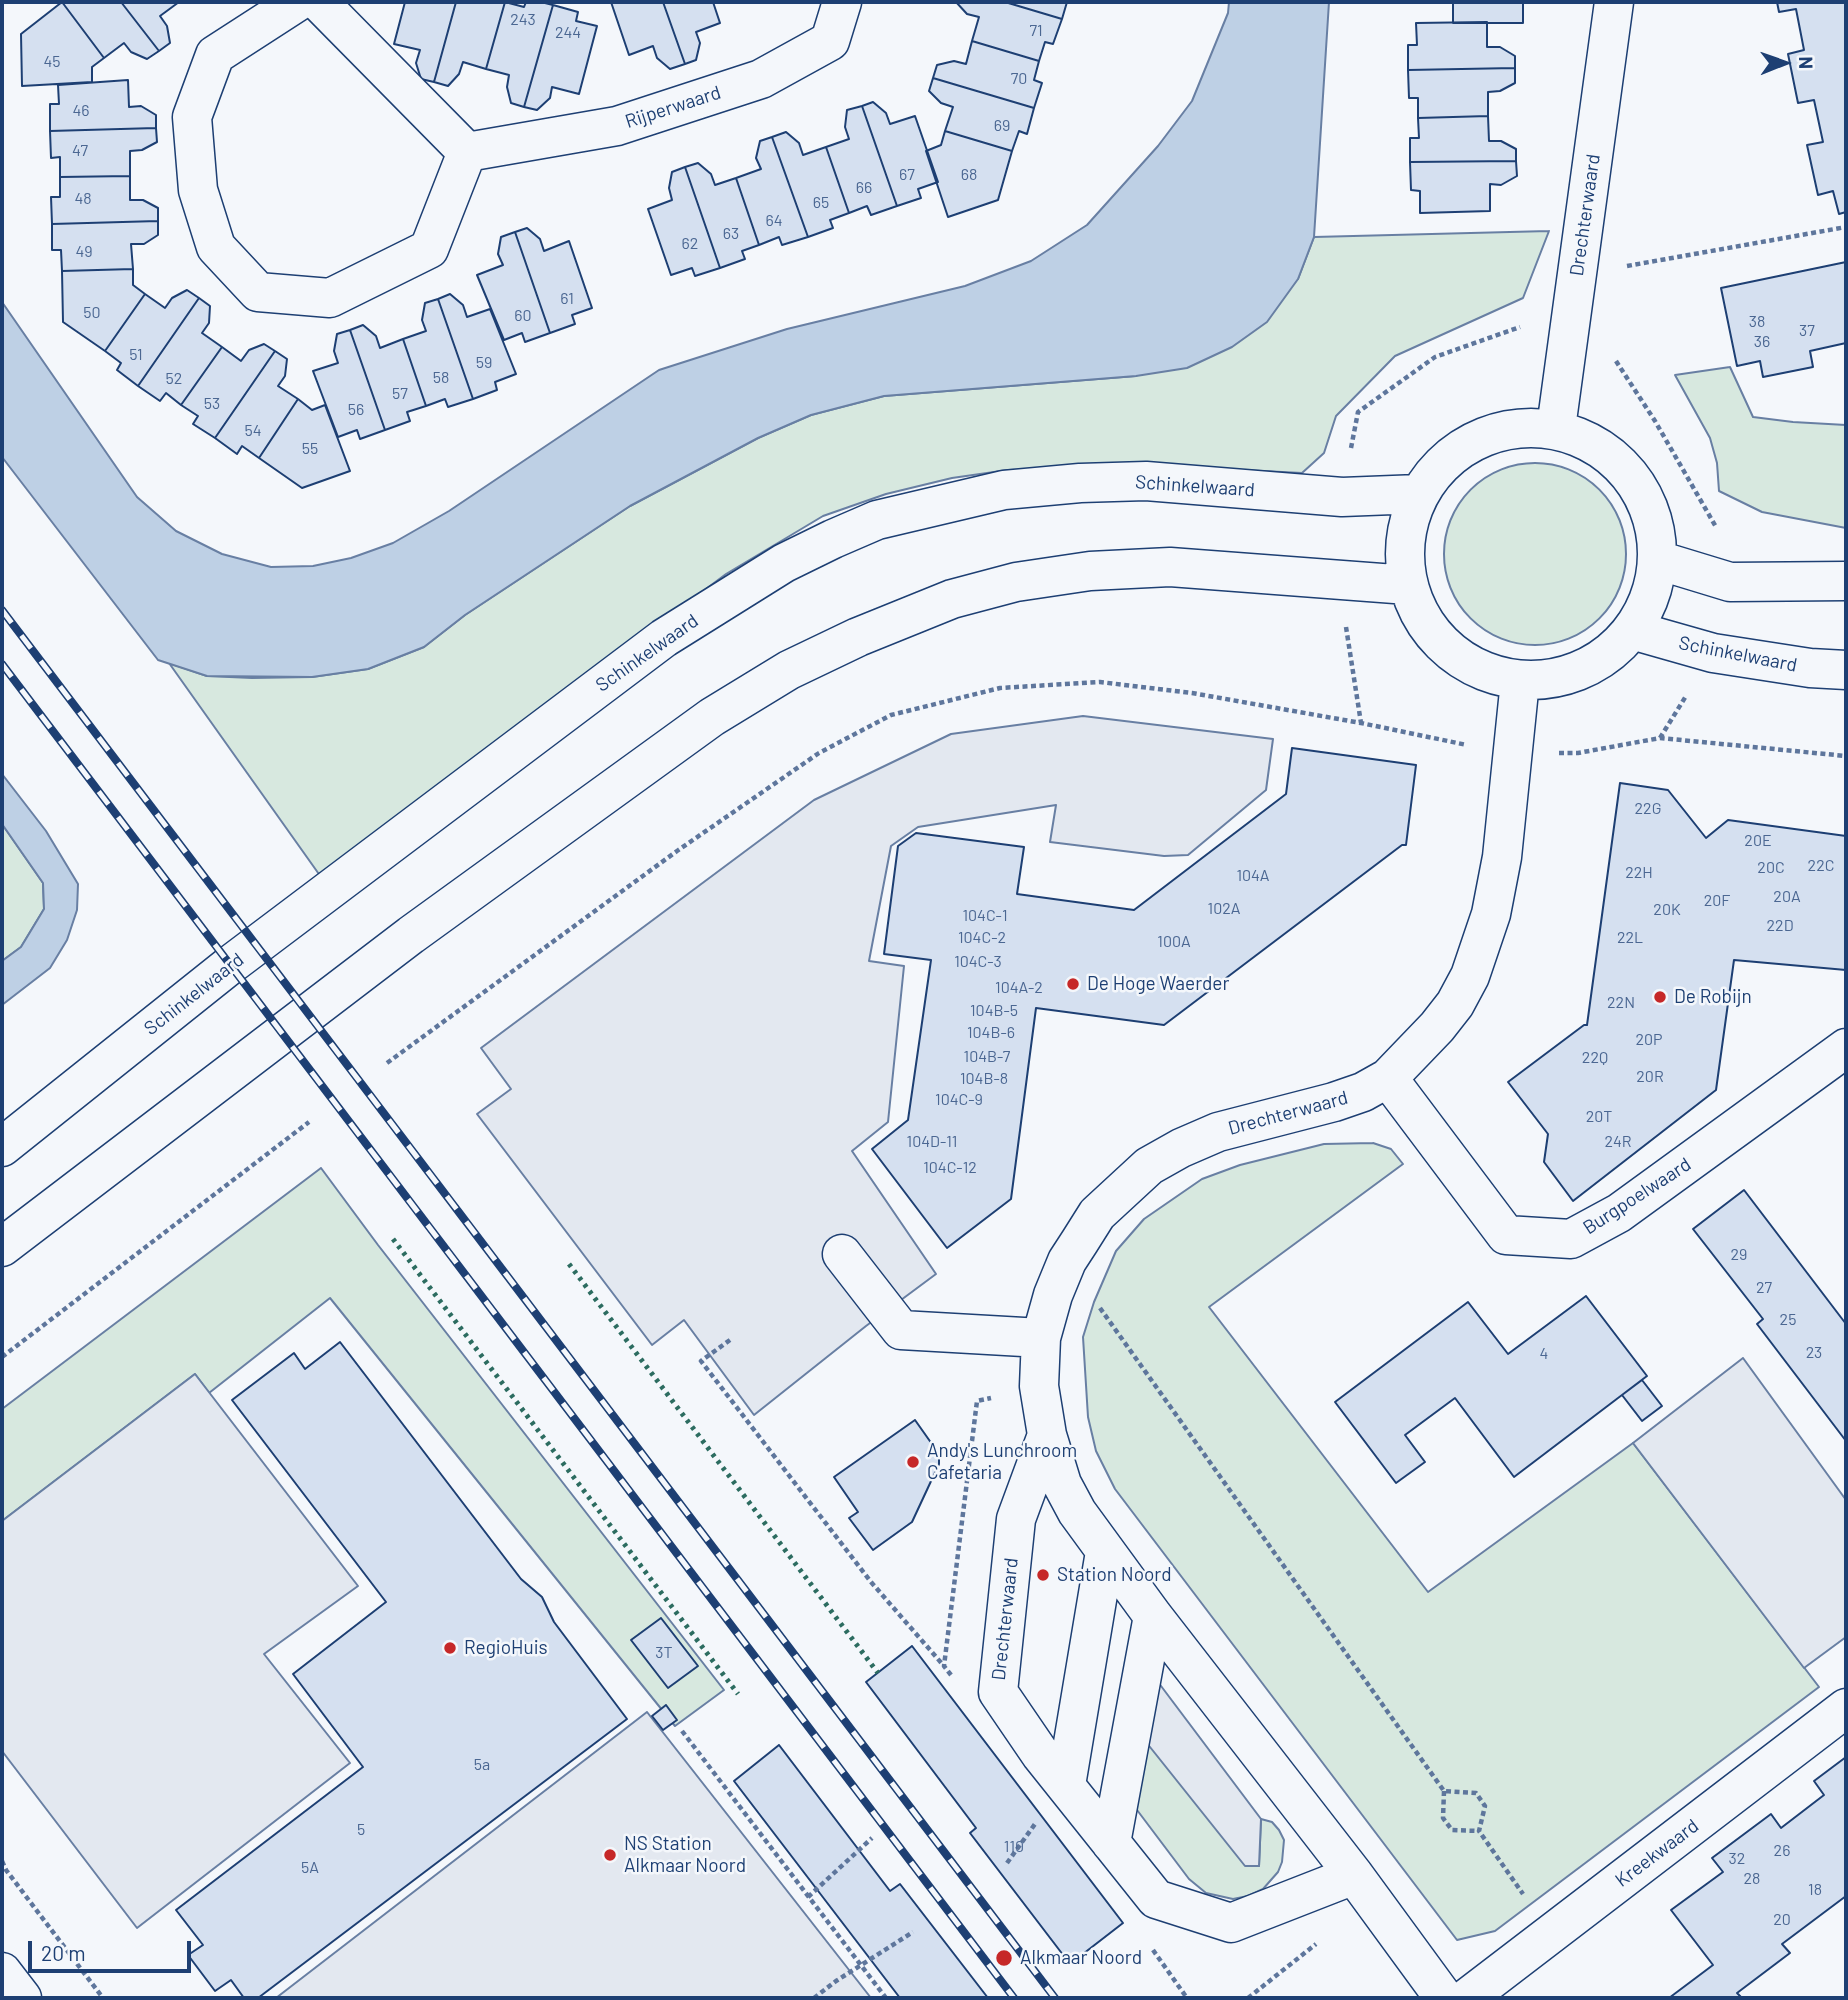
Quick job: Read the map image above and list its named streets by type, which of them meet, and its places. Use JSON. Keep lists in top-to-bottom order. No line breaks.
{"streets":{"street":["Rijperwaard","Drechterwaard","Schinkelwaard","Burgpoelwaard","Kreekwaard"]},"crossings":[["Drechterwaard","Burgpoelwaard"]],"places":["De Hoge Waerder","De Robijn","Andy's Lunchroom Cafetaria","Station Noord","RegioHuis","NS Station Alkmaar Noord","Alkmaar Noord"],"house_numbers":["243","71","244","45","70","46","69","47","67","68","66","48","65","64","63","62","49","61","50","60","38","37","36","51","59","58","52","57","53","56","54","55","22G","20E","22C","20C","22H","104A","20A","20F","102A","20K","104C-1","22D","104C-2","22L","100A","104C-3","104A-2","22N","104B-5","104B-6","20P","104B-7","22Q","20R","104B-8","104C-9","20T","104D-11","24R","104C-12","29","27","25","23","4","3T","5a","5","110","26","32","5A","28","18","20"],"scale_bar":"20 m","north":"right"}
